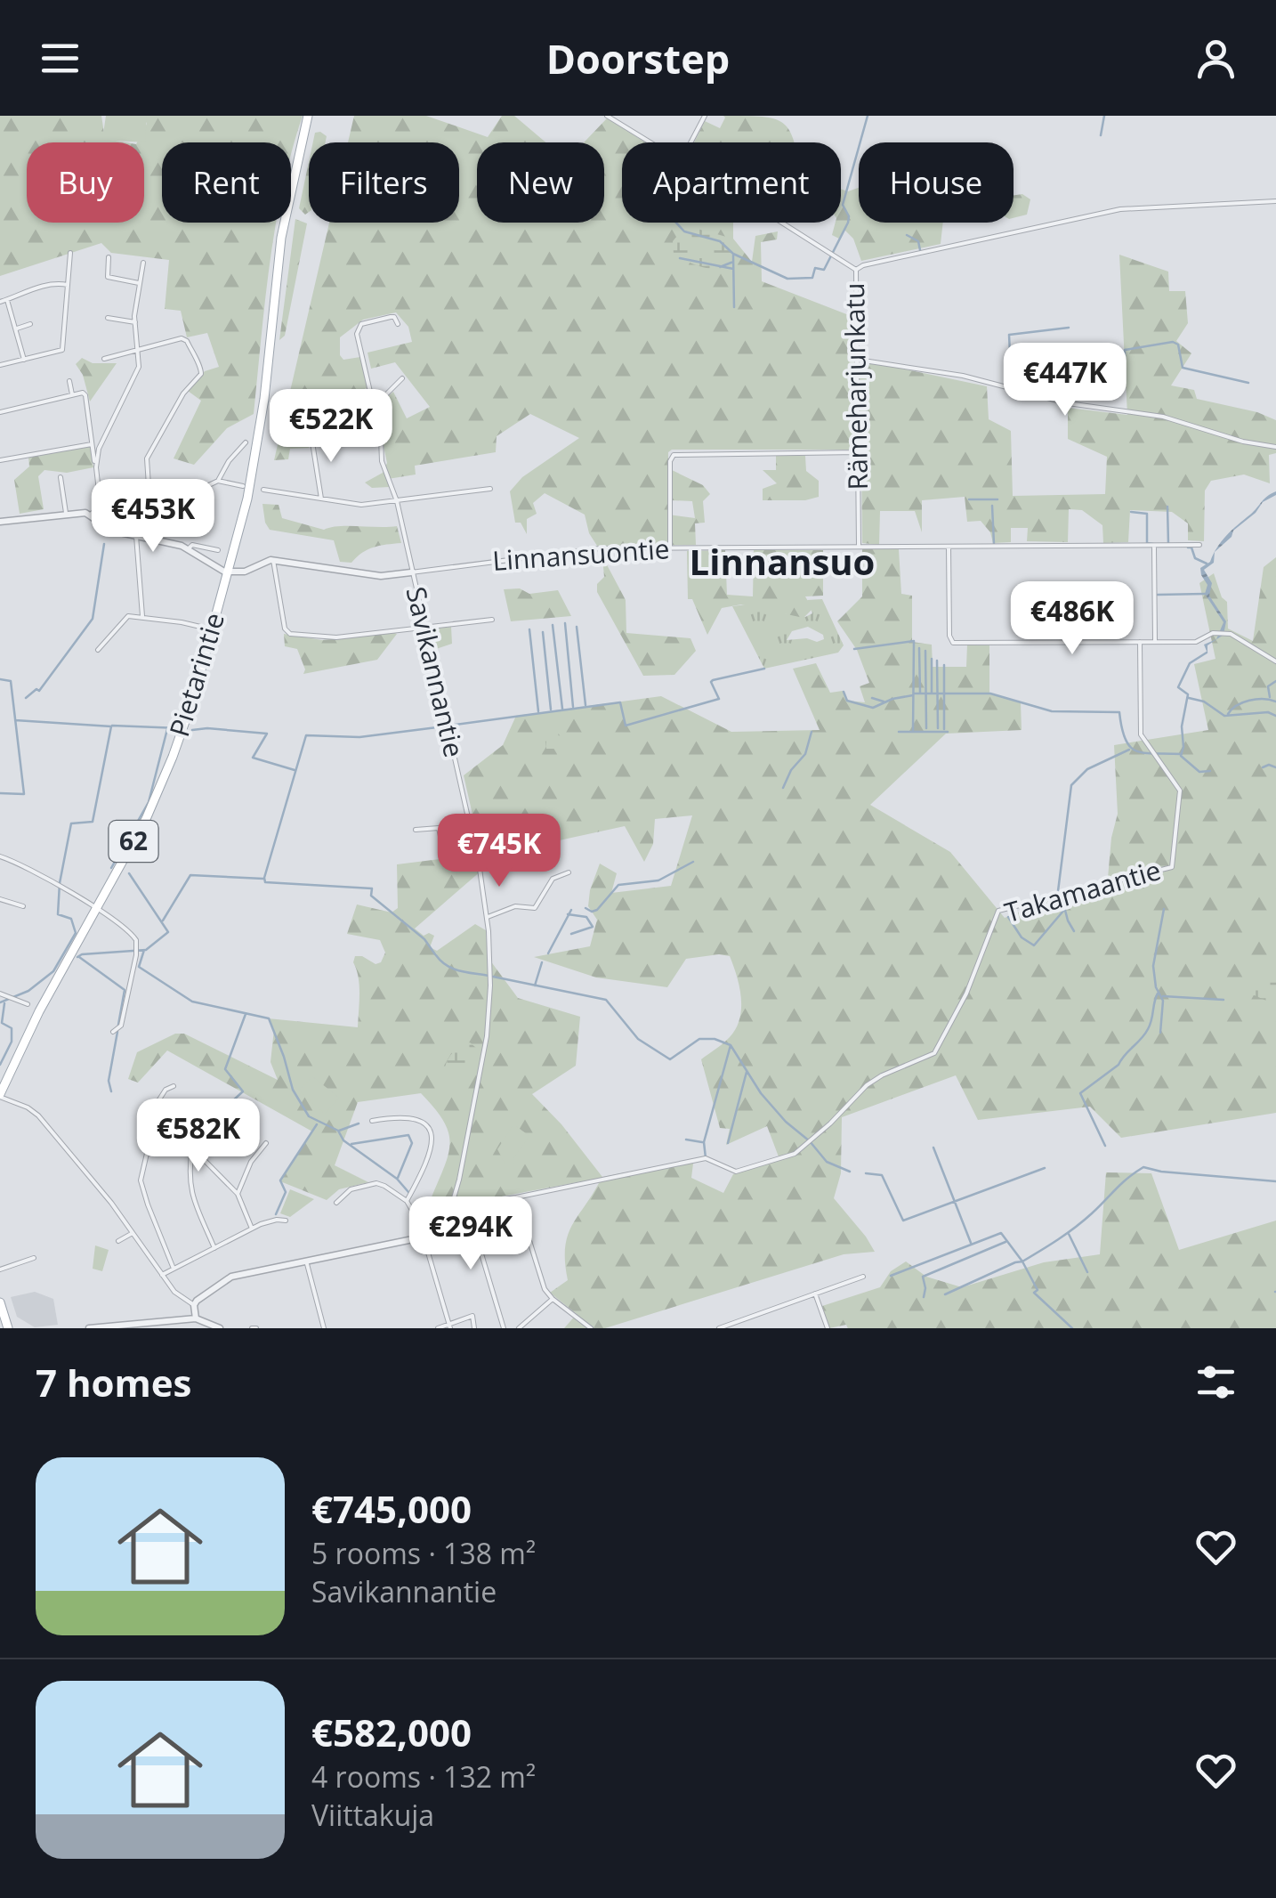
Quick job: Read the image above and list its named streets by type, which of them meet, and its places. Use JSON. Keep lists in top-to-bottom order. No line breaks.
{"streets":{"main road":["Pietarintie","62"],"street":["Rämeharjunkatu","Linnansuontie","Savikannantie","Takamaantie"]},"crossings":[["Rämeharjunkatu","Linnansuontie"],["Linnansuontie","Savikannantie"],["Linnansuontie","Pietarintie"],["Savikannantie","Takamaantie"]],"districts":["Linnansuo"],"page":{"header":"Doorstep","chip":["Buy","Rent","Filters","New","Apartment","House"],"price":["€447K","€522K","€453K","€486K","€745K","€582K","€294K"],"heading":"7 homes","list":[{"name":"€745,000","note":"5 rooms · 138 m² · Savikannantie"},{"name":"€582,000","note":"4 rooms · 132 m² · Viittakuja"}]}}
